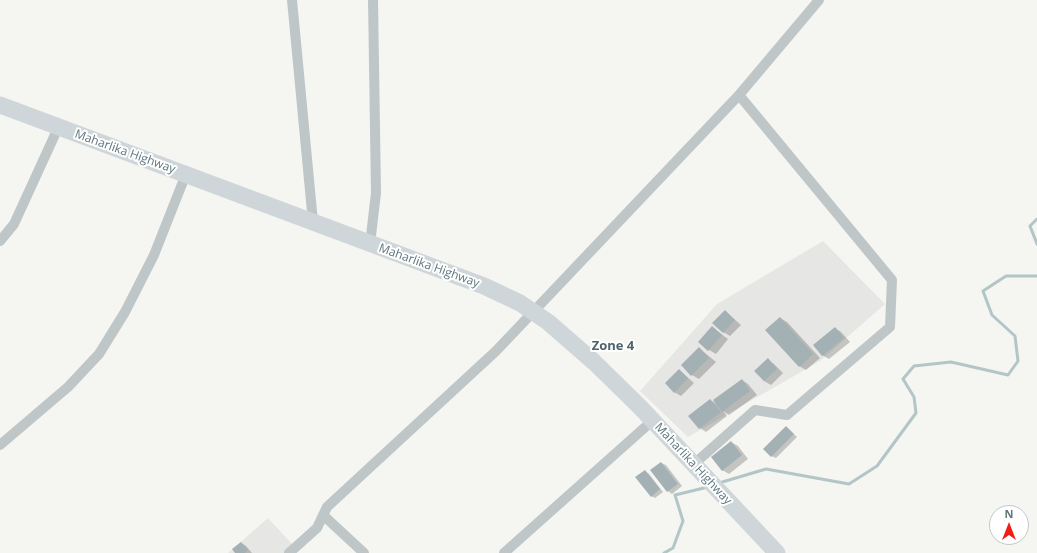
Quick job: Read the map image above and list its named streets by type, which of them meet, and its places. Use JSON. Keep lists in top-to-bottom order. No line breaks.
{"streets":{"highway":["Maharlika Highway"]},"districts":["Zone 4"],"north":"top"}
